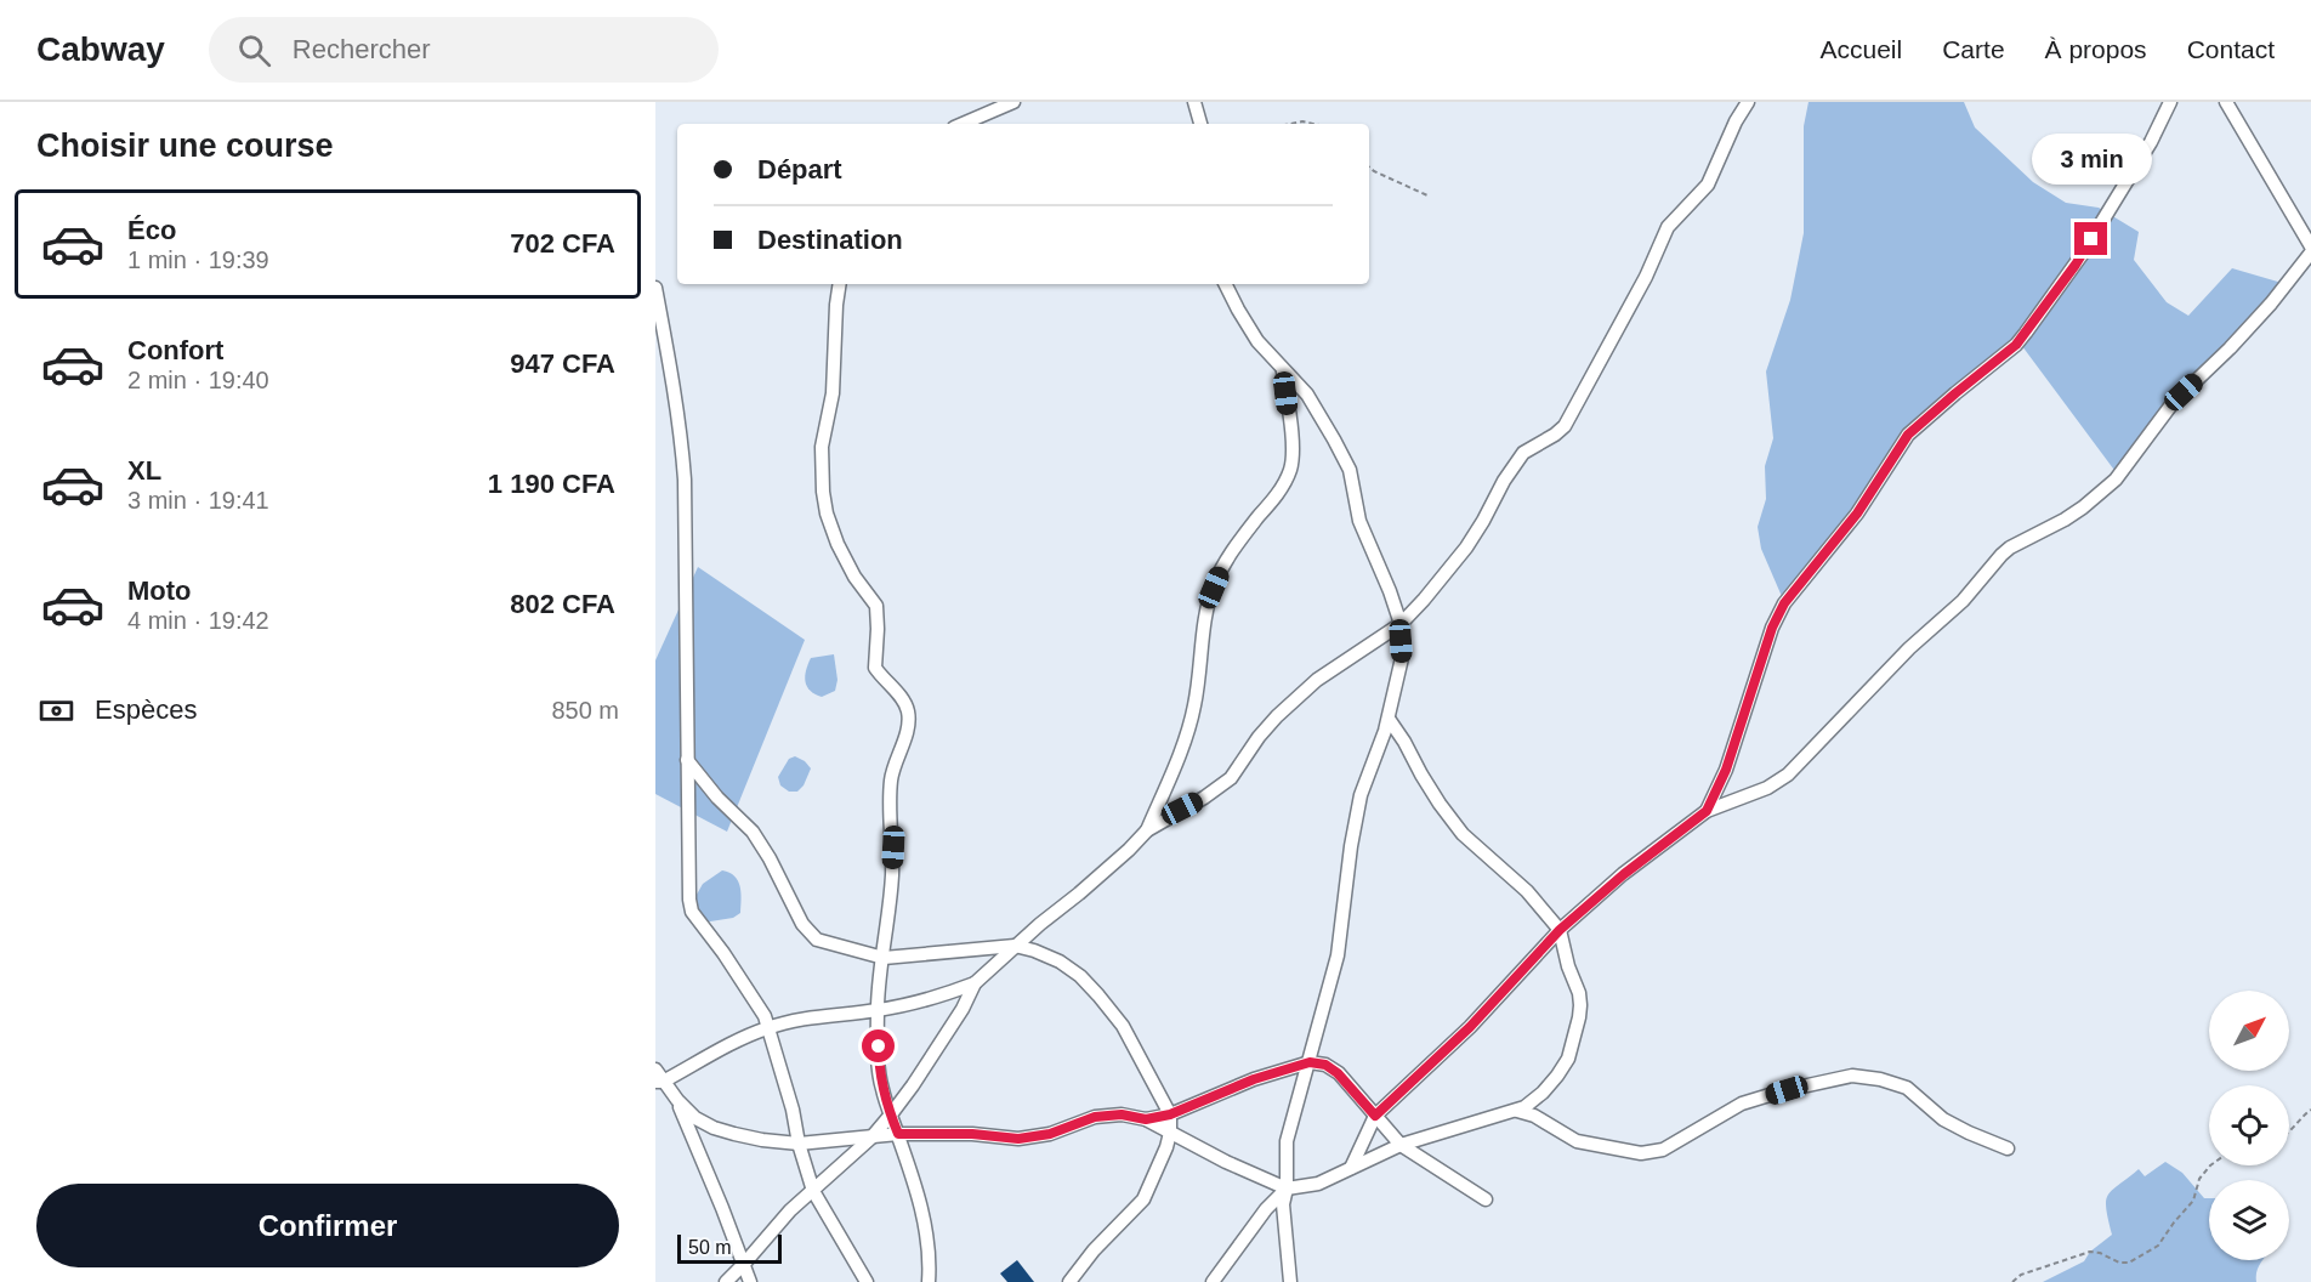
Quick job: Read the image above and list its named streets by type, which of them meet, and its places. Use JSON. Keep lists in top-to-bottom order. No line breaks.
{"scale_bar":"50 m","north":"top right","page":{"header":"Cabway","search":"Rechercher","nav":["Accueil","Carte","À propos","Contact"],"heading":"Choisir une course","banner":["Départ","Destination"],"bubble":"3 min","list":[{"name":"Éco","note":"1 min · 19:39","value":"702 CFA"},{"name":"Confort","note":"2 min · 19:40","value":"947 CFA"},{"name":"XL","note":"3 min · 19:41","value":"1 190 CFA"},{"name":"Moto","note":"4 min · 19:42","value":"802 CFA"}],"pay":["Espèces","850 m"],"buttons":"Confirmer","scale":"50 m"}}
